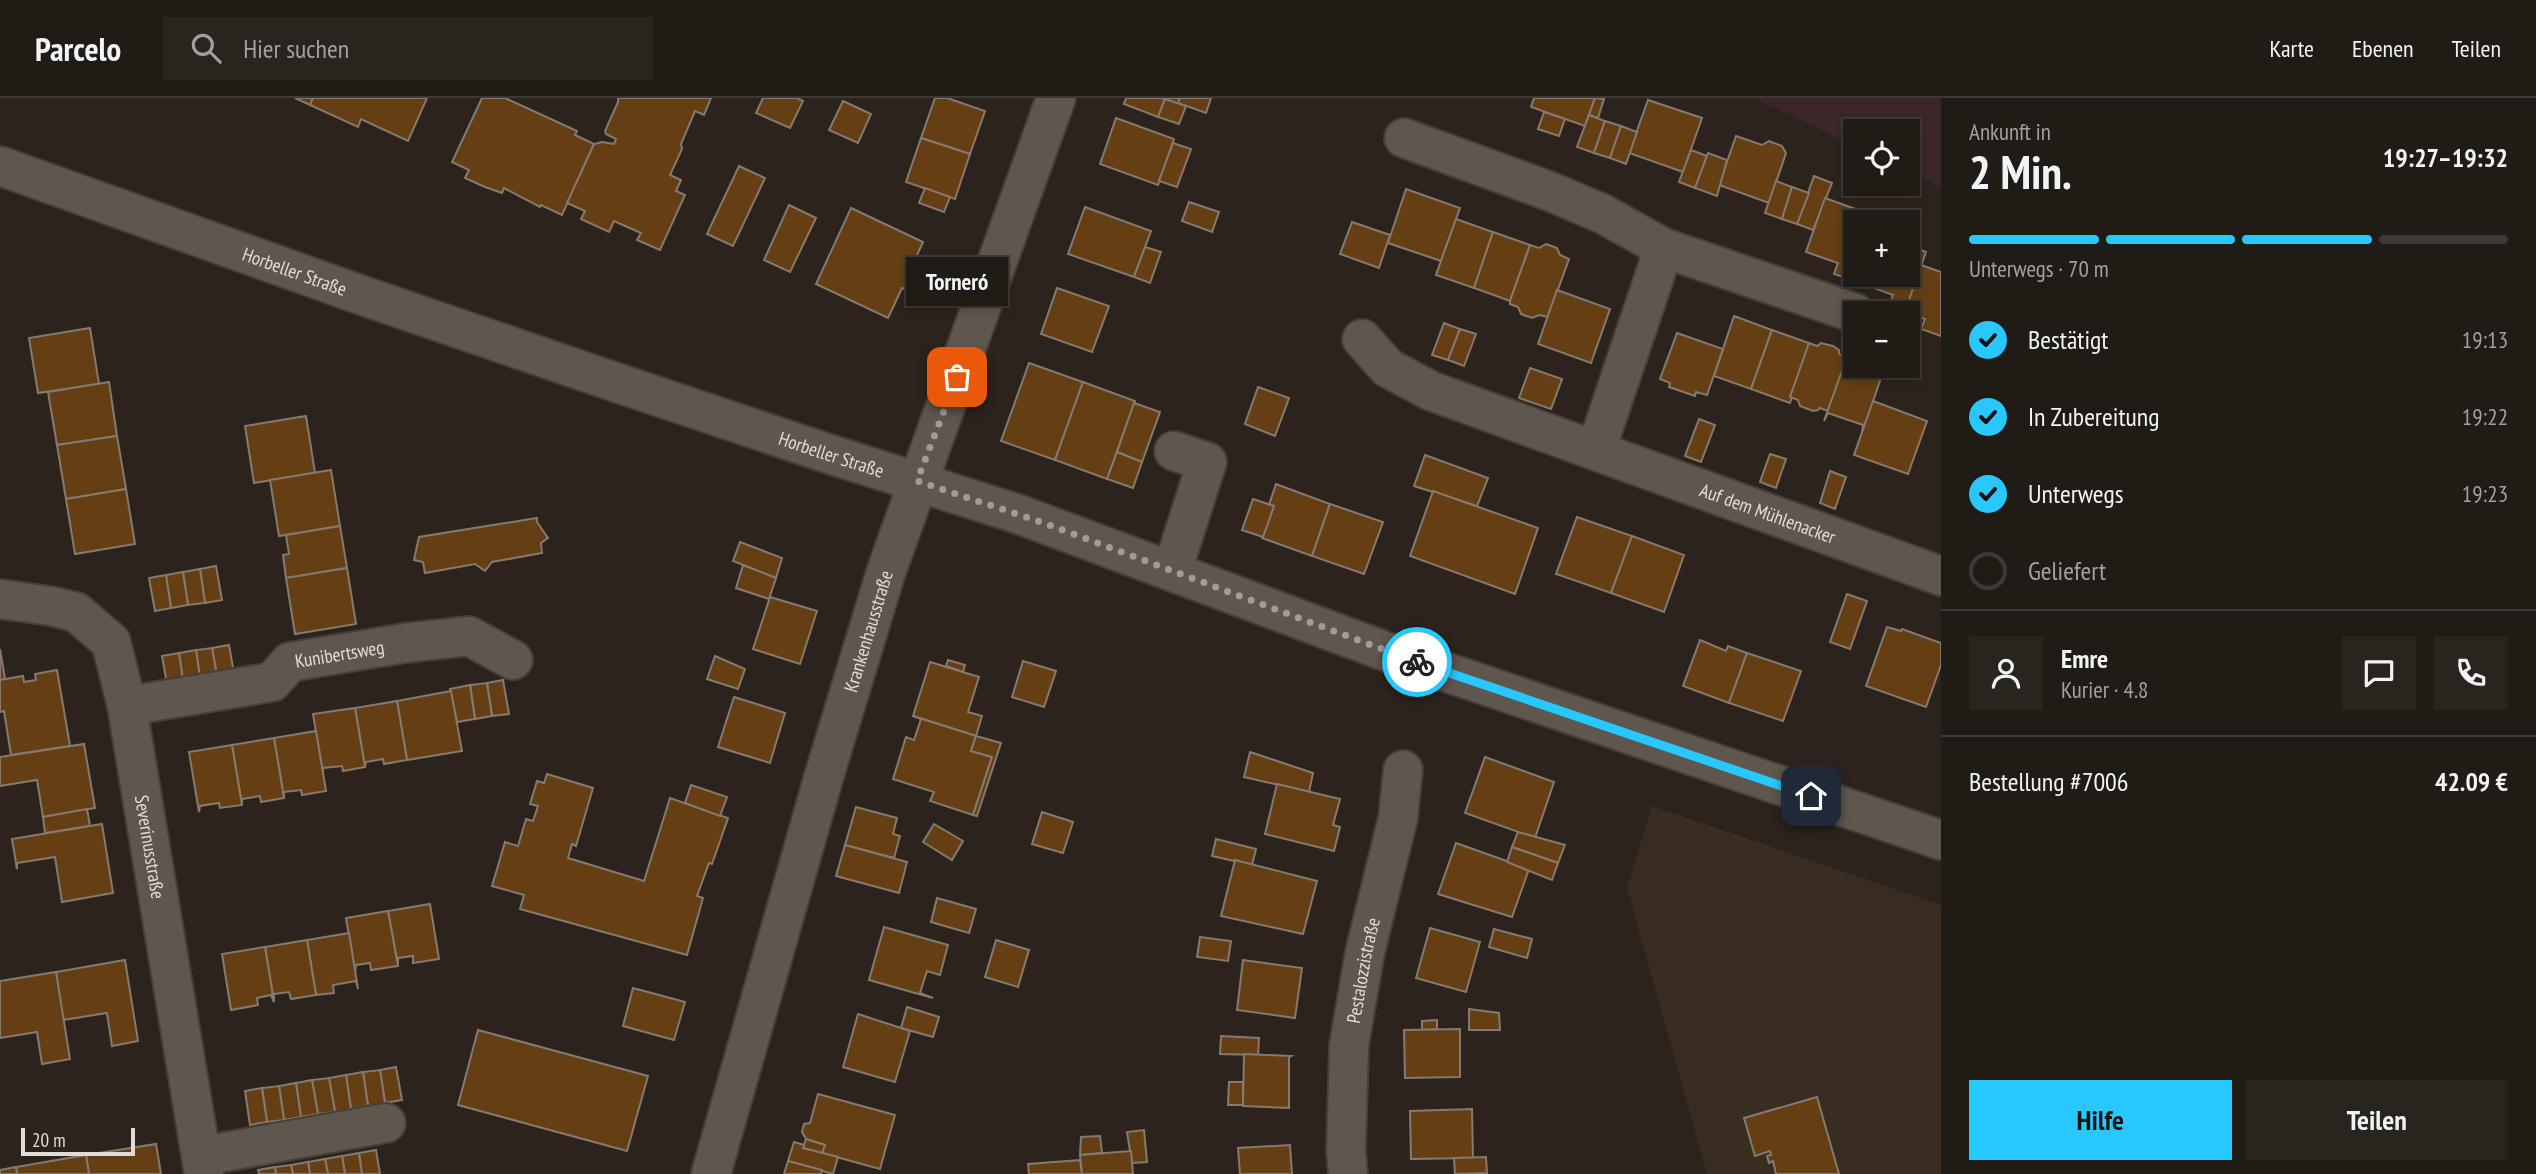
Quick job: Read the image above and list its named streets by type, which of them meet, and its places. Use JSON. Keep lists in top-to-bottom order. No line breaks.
{"streets":{"street":["Horbeller Straße","Auf dem Mühlenacker","Krankenhausstraße","Kunibertsweg","Severinusstraße","Pestalozzistraße"]},"crossings":[["Horbeller Straße","Krankenhausstraße"],["Kunibertsweg","Severinusstraße"]],"places":["Torneró"],"scale_bar":"20 m","page":{"header":"Parcelo","search":"Hier suchen","nav":["Karte","Ebenen","Teilen"],"heading":["2 Min.","Ankunft in","19:27–19:32"],"panel":["Emre","Kurier · 4.8","Bestellung #7006","42.09 €"],"map_buttons":["+","−"],"bar":"Unterwegs · 70 m","bubble":"Torneró","list":[["Bestätigt","19:13"],["In Zubereitung","19:22"],["Unterwegs","19:23"],"Geliefert"],"buttons":["Hilfe","Teilen"],"scale":"20 m"}}
